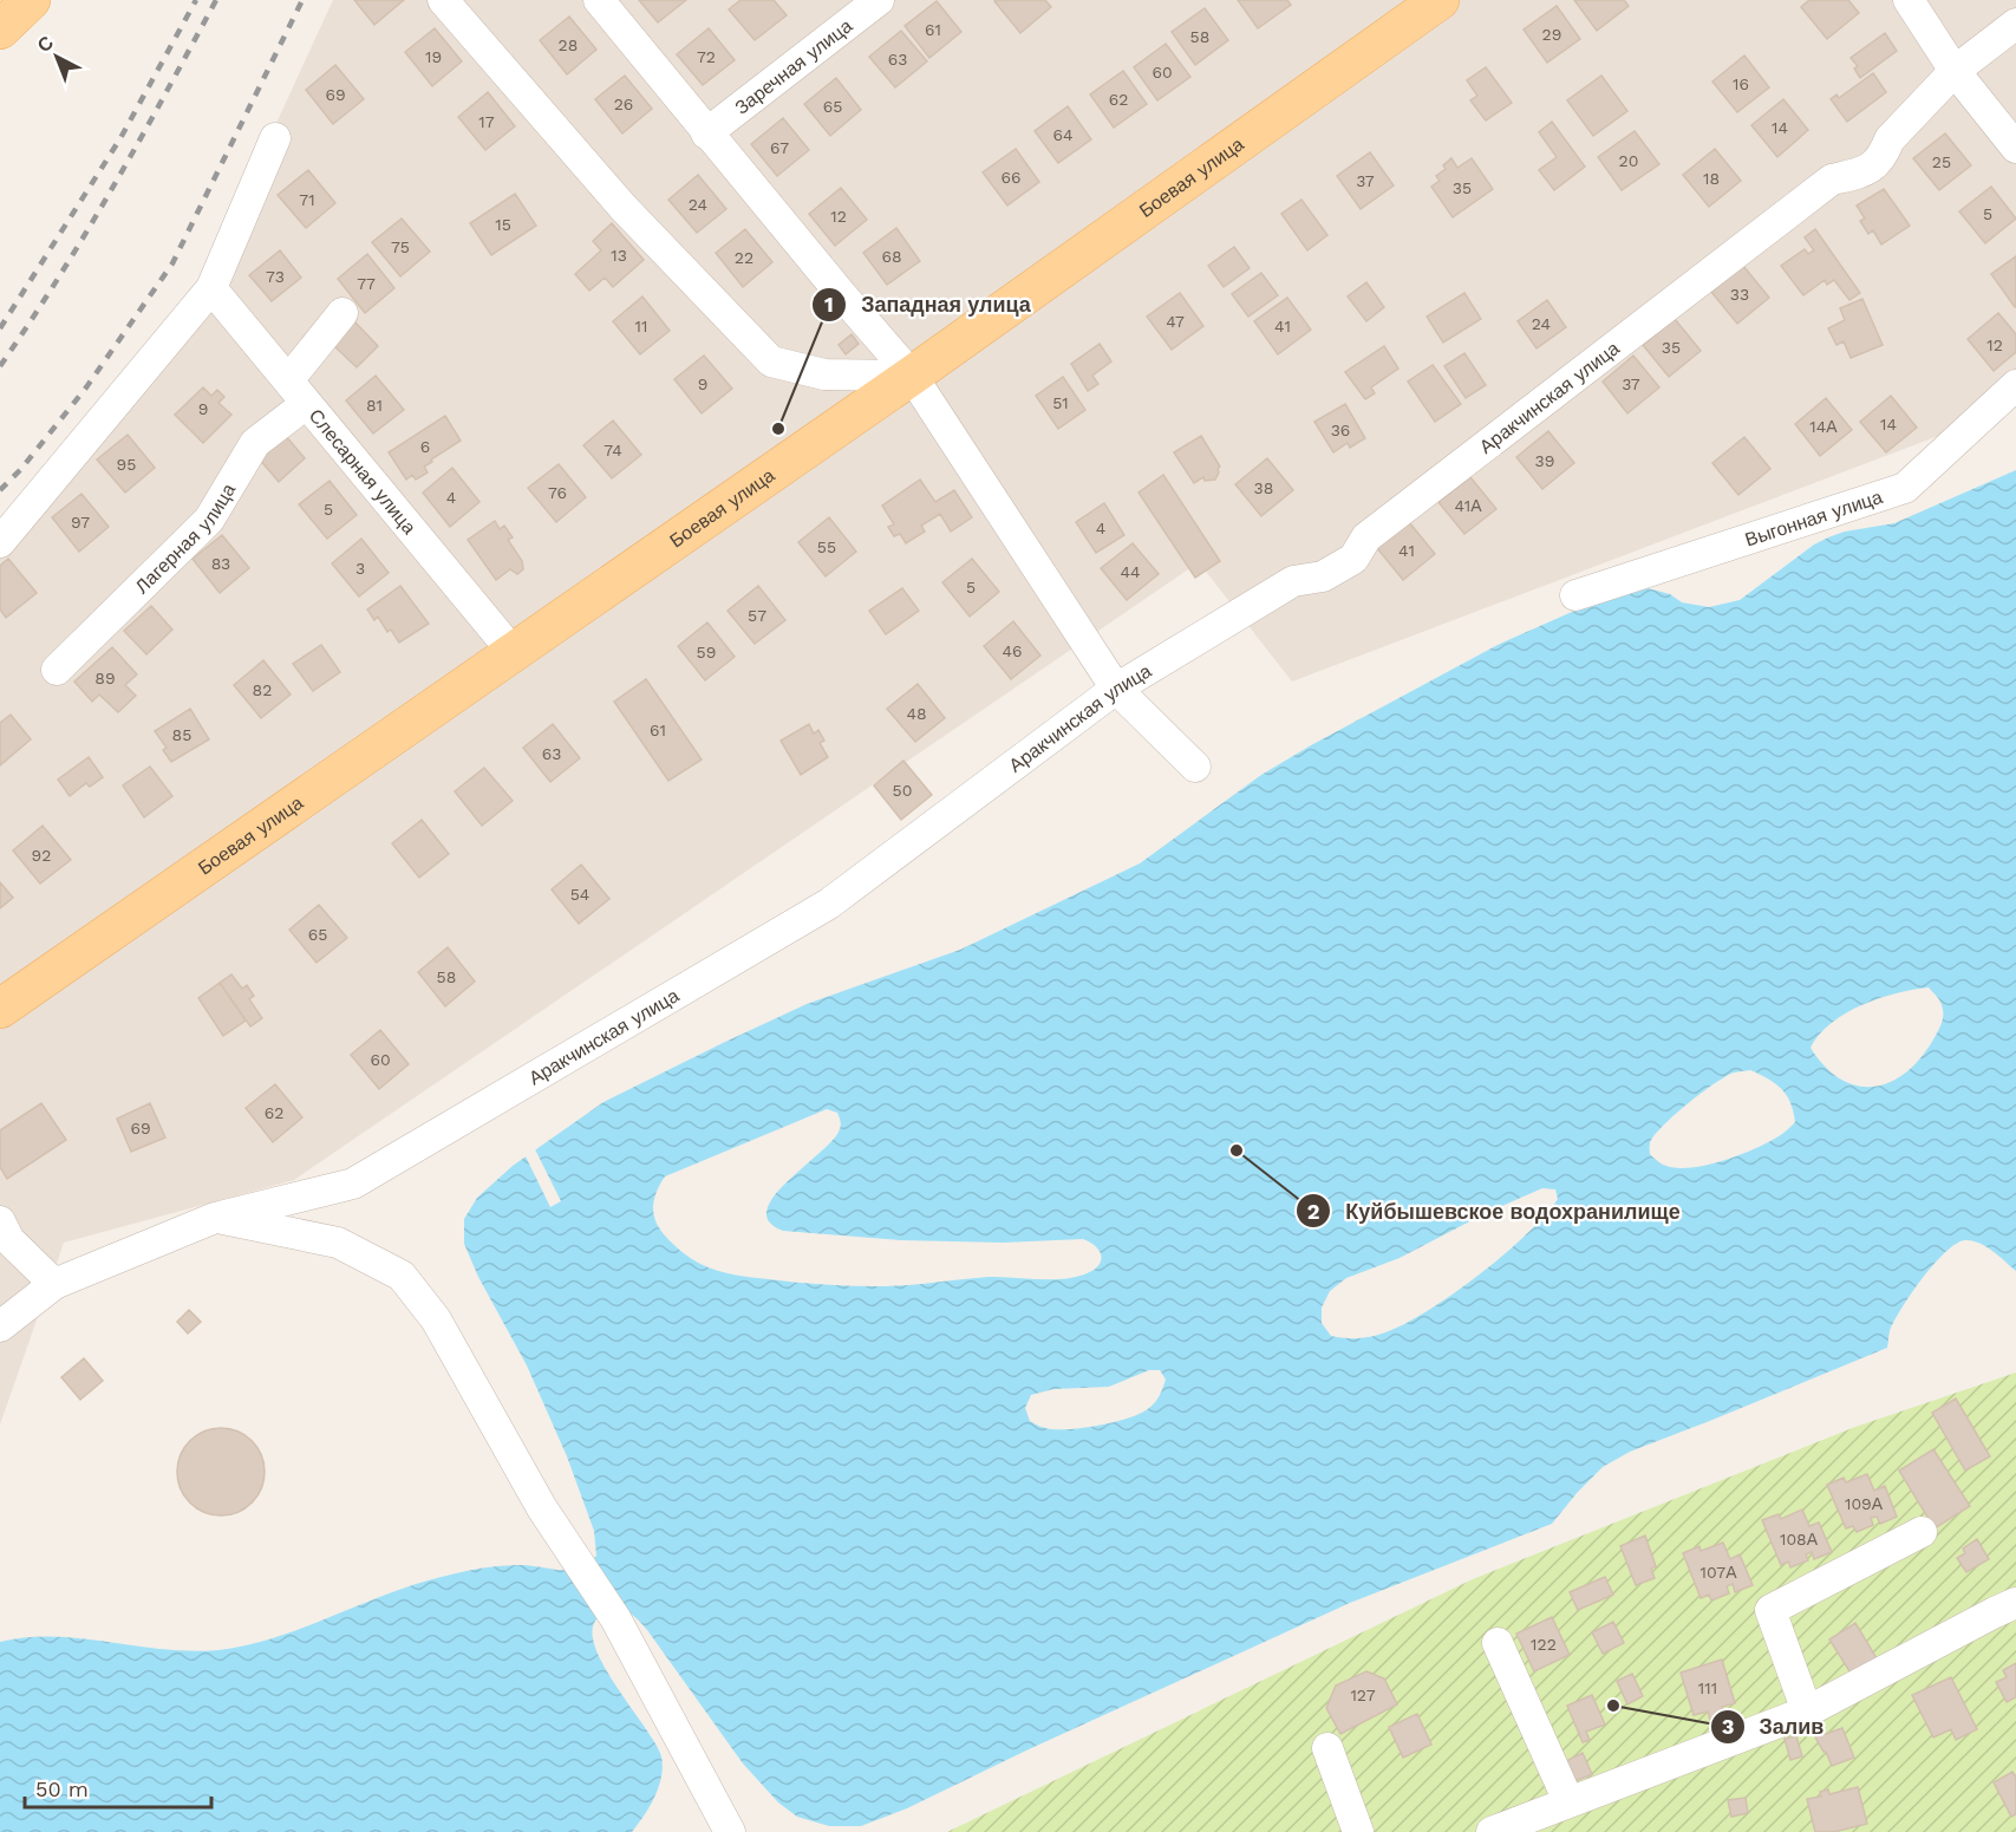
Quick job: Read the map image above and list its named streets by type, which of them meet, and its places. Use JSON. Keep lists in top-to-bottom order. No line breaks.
{"streets":{"main road":["Боевая улица"],"street":["Заречная улица","Аракчинская улица","Слесарная улица","Выгонная улица","Лагерная улица"]},"crossings":[["Боевая улица","Слесарная улица"],["Слесарная улица","Лагерная улица"]],"places":["Западная улица","Куйбышевское водохранилище","Залив"],"house_numbers":["61","29","58","28","19","72","63","60","16","69","62","26","65","17","14","64","67","20","25","66","18","37","35","71","24","5","12","15","75","13","68","22","73","77","33","47","24","11","41","12","35","9","37","51","81","9","14","14А","36","6","74","39","95","38","76","4","41А","5","97","4","55","41","83","3","44","5","57","46","59","89","82","48","61","85","63","50","92","54","65","58","60","62","69","109А","108А","107А","122","111","127"],"scale_bar":"50 m","north":"top left"}
